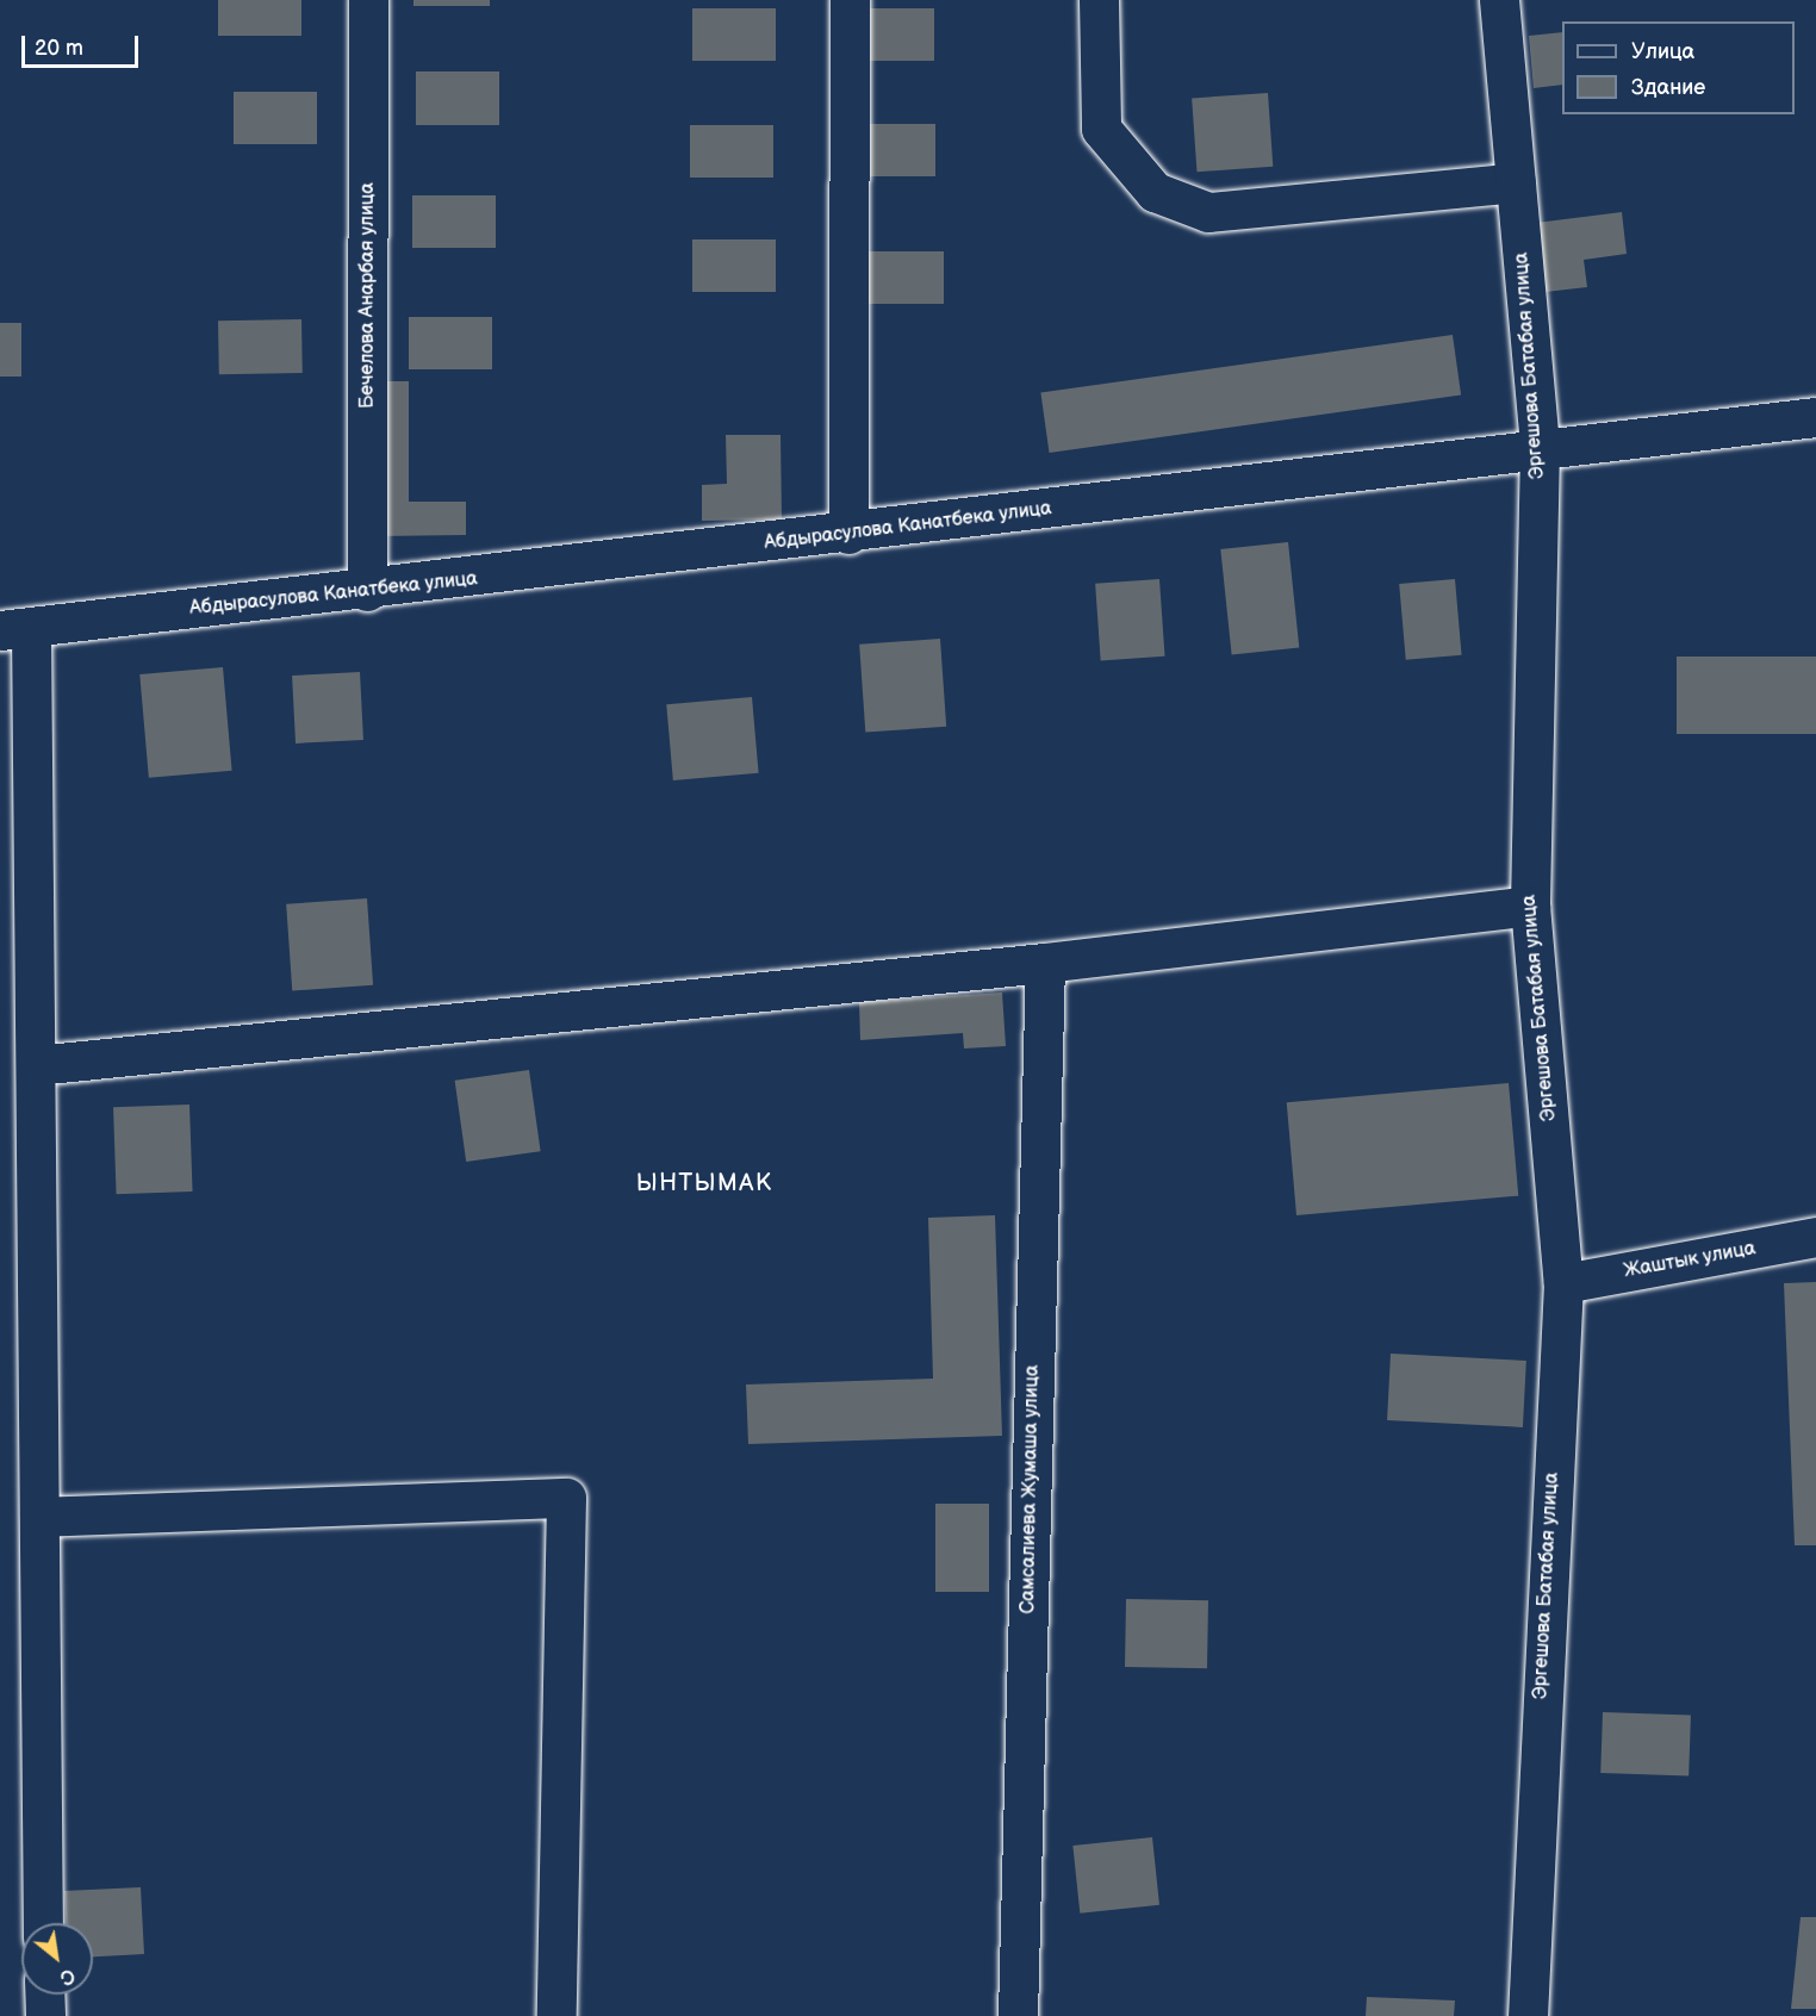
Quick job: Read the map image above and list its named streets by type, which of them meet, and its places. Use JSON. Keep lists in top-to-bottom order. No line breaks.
{"streets":{"street":["Бечелова Анарбая улица","Эргешова Батабая улица","Абдырасулова Канатбека улица","Жаштык улица","Самсалиева Жумаша улица"]},"crossings":[["Бечелова Анарбая улица","Абдырасулова Канатбека улица"],["Эргешова Батабая улица","Абдырасулова Канатбека улица"],["Эргешова Батабая улица","Жаштык улица"]],"districts":["ЫНТЫМАК"],"legend":["Улица","Здание"],"scale_bar":"20 m","north":"bottom right"}
